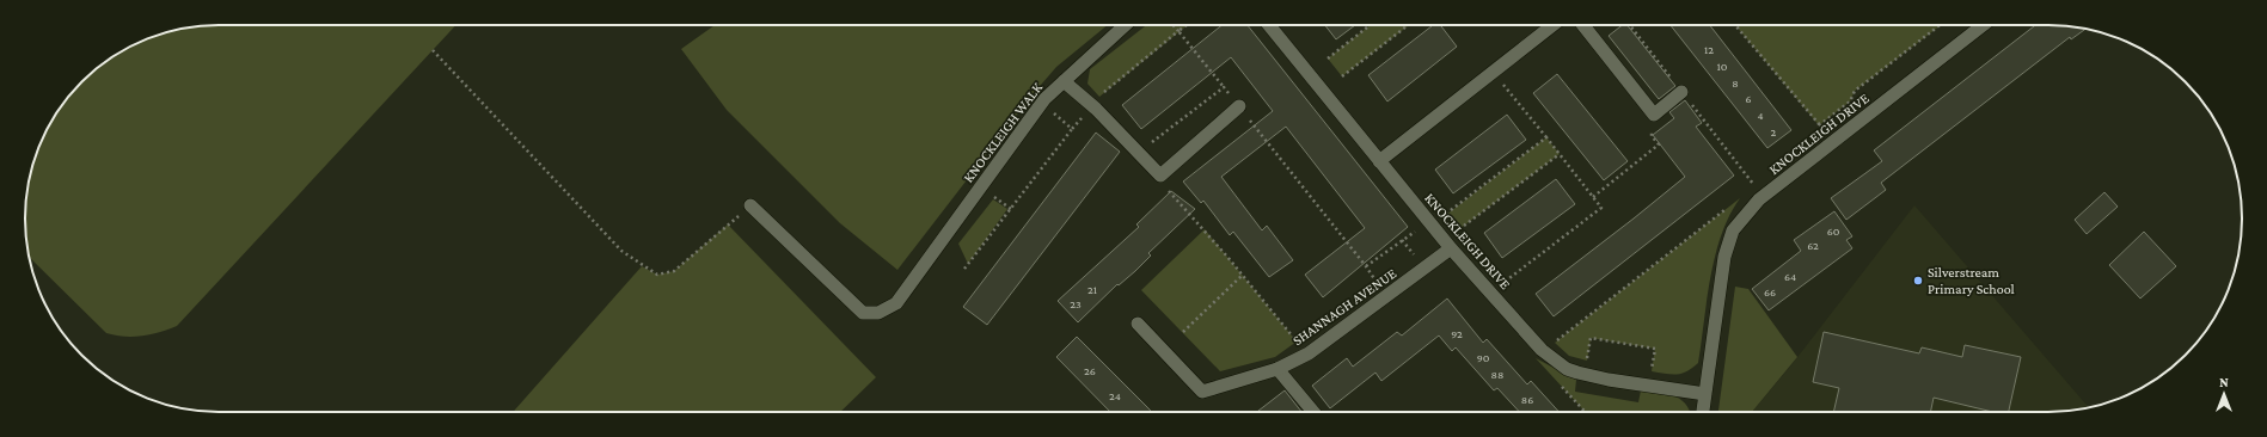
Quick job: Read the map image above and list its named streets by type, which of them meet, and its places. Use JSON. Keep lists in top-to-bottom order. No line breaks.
{"streets":{"street":["KNOCKLEIGH WALK","KNOCKLEIGH DRIVE","SHANNAGH AVENUE"]},"crossings":[["KNOCKLEIGH DRIVE","SHANNAGH AVENUE"]],"places":["Silverstream Primary School"],"house_numbers":["12","10","8","6","4","2","60","62","64","21","66","23","92","90","26","88","24","86"],"north":"top"}
